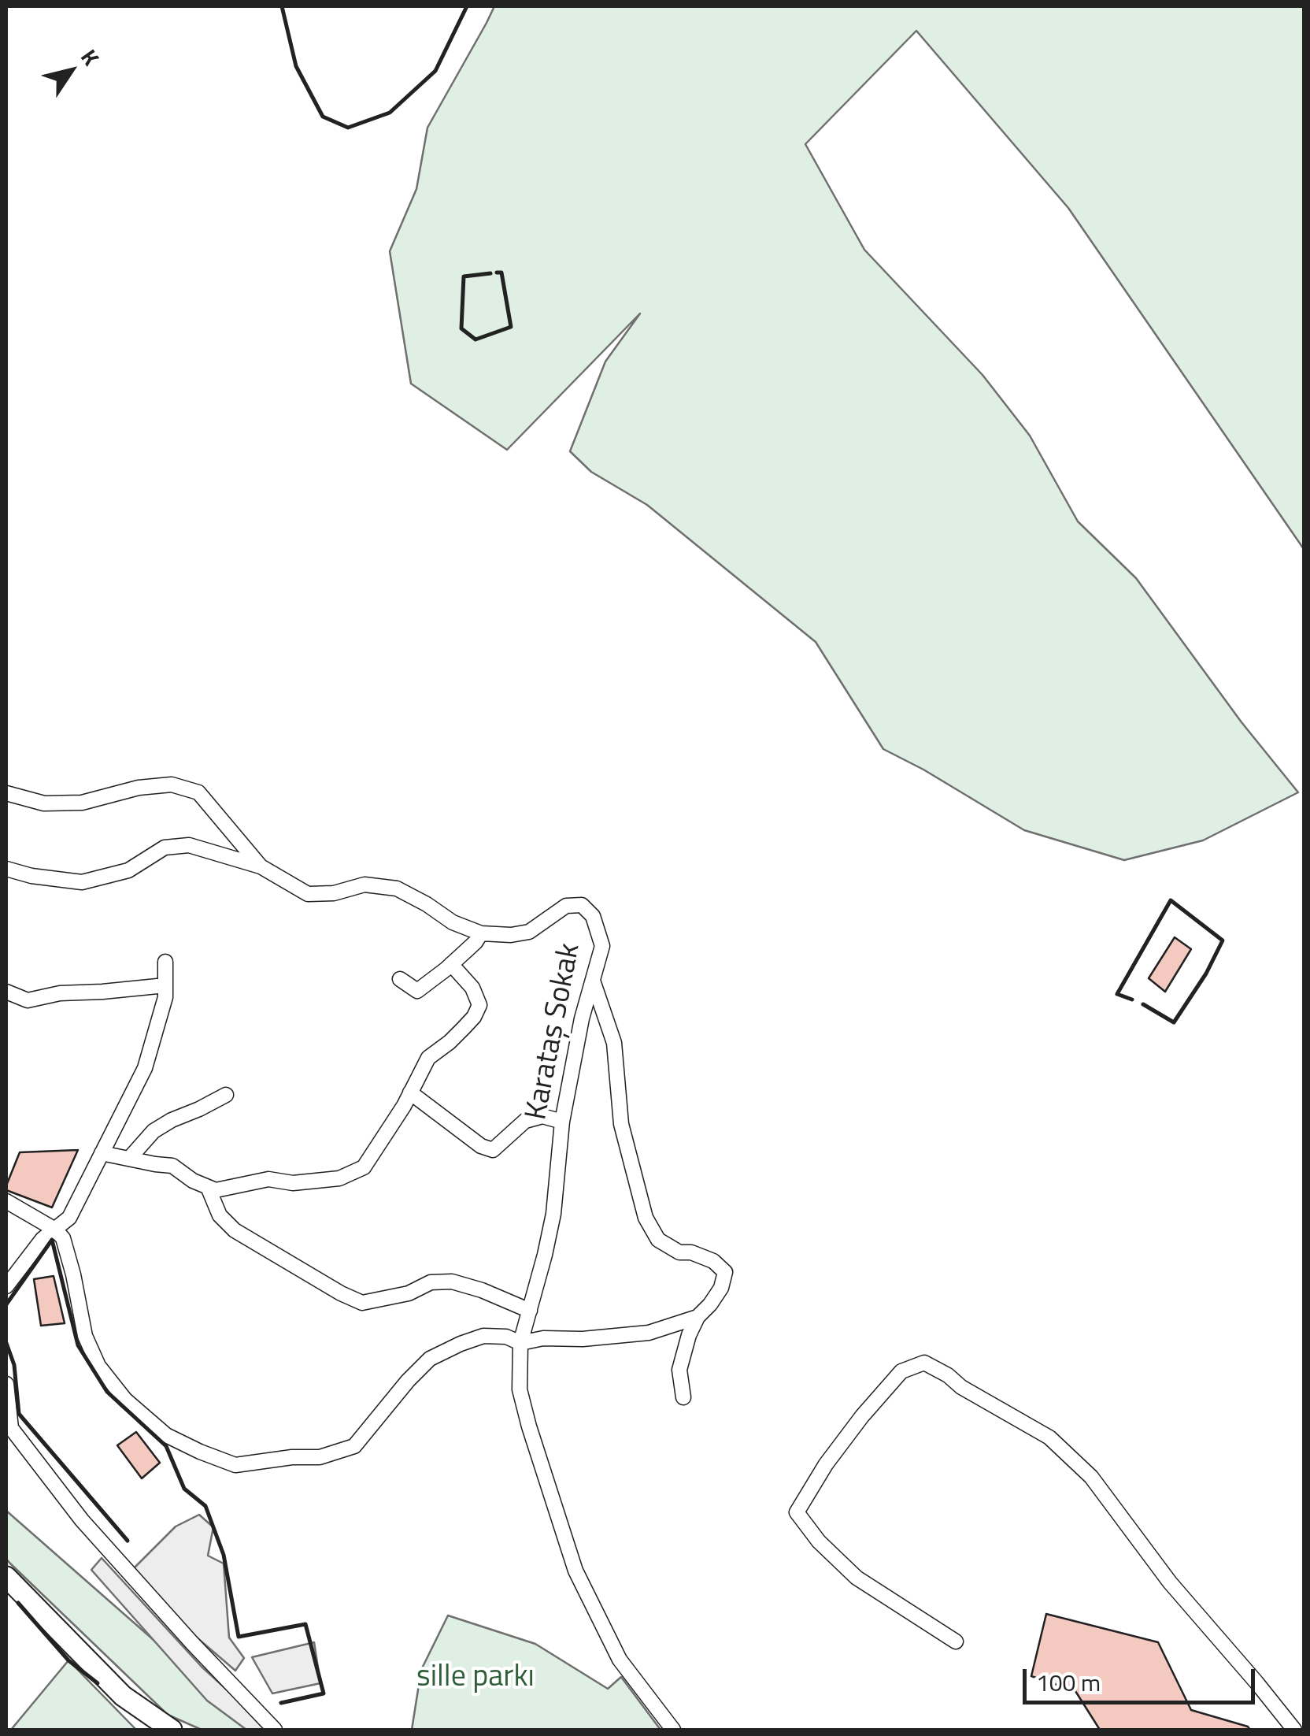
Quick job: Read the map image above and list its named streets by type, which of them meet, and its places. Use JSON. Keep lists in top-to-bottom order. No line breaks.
{"streets":{"street":["Karataş Sokak"]},"parks":["sille parkı"],"scale_bar":"100 m","north":"top right"}
